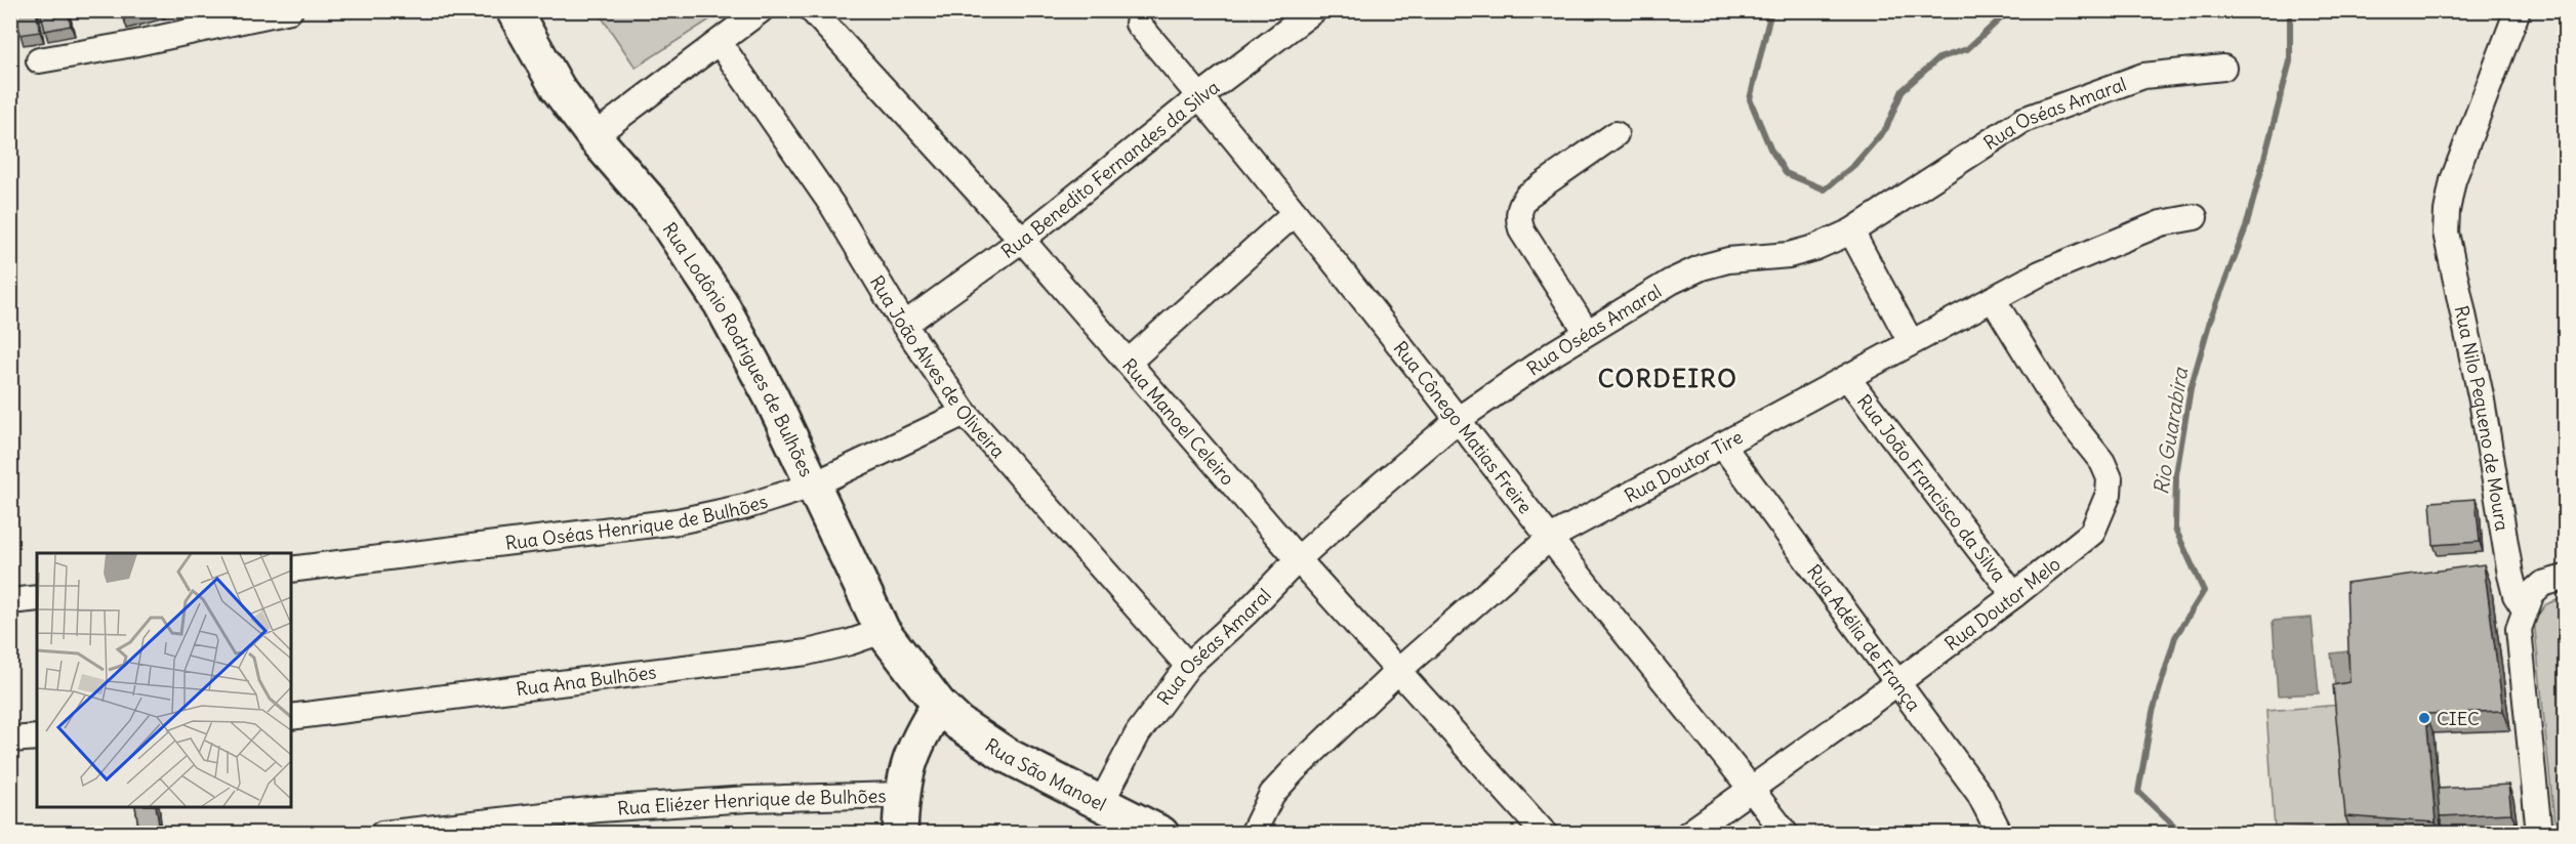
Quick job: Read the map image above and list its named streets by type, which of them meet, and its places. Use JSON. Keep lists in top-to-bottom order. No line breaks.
{"streets":{"main road":["Rua Lodônio Rodrigues de Bulhões","Rua São Manoel"],"street":["Rua Oséas Amaral","Rua Benedito Fernandes da Silva","Rua João Alves de Oliveira","Rua Nilo Pequeno de Moura","Rua Manoel Celeiro","Rua Cônego Matias Freire","Rua Doutor Tire","Rua João Francisco da Silva","Rua Oséas Henrique de Bulhões","Rua Doutor Melo","Rua Adélia de França","Rua Ana Bulhões","Rua Eliézer Henrique de Bulhões"]},"crossings":[["Rua Oséas Amaral","Rua João Alves de Oliveira"],["Rua Oséas Amaral","Rua Manoel Celeiro"],["Rua Oséas Amaral","Rua Cônego Matias Freire"],["Rua Oséas Amaral","Rua São Manoel"],["Rua Benedito Fernandes da Silva","Rua João Alves de Oliveira"],["Rua Benedito Fernandes da Silva","Rua Manoel Celeiro"],["Rua Benedito Fernandes da Silva","Rua Cônego Matias Freire"],["Rua Lodônio Rodrigues de Bulhões","Rua Oséas Henrique de Bulhões"],["Rua Lodônio Rodrigues de Bulhões","Rua Ana Bulhões"],["Rua Lodônio Rodrigues de Bulhões","Rua São Manoel"],["Rua João Alves de Oliveira","Rua Oséas Henrique de Bulhões"],["Rua Manoel Celeiro","Rua Doutor Tire"],["Rua Cônego Matias Freire","Rua Doutor Tire"],["Rua Cônego Matias Freire","Rua Doutor Melo"],["Rua Doutor Tire","Rua João Francisco da Silva"],["Rua Doutor Tire","Rua Doutor Melo"],["Rua Doutor Tire","Rua Adélia de França"],["Rua João Francisco da Silva","Rua Doutor Melo"],["Rua Doutor Melo","Rua Adélia de França"]],"districts":["CORDEIRO"],"water":["Rio Guarabira"],"places":["CIEC"]}
